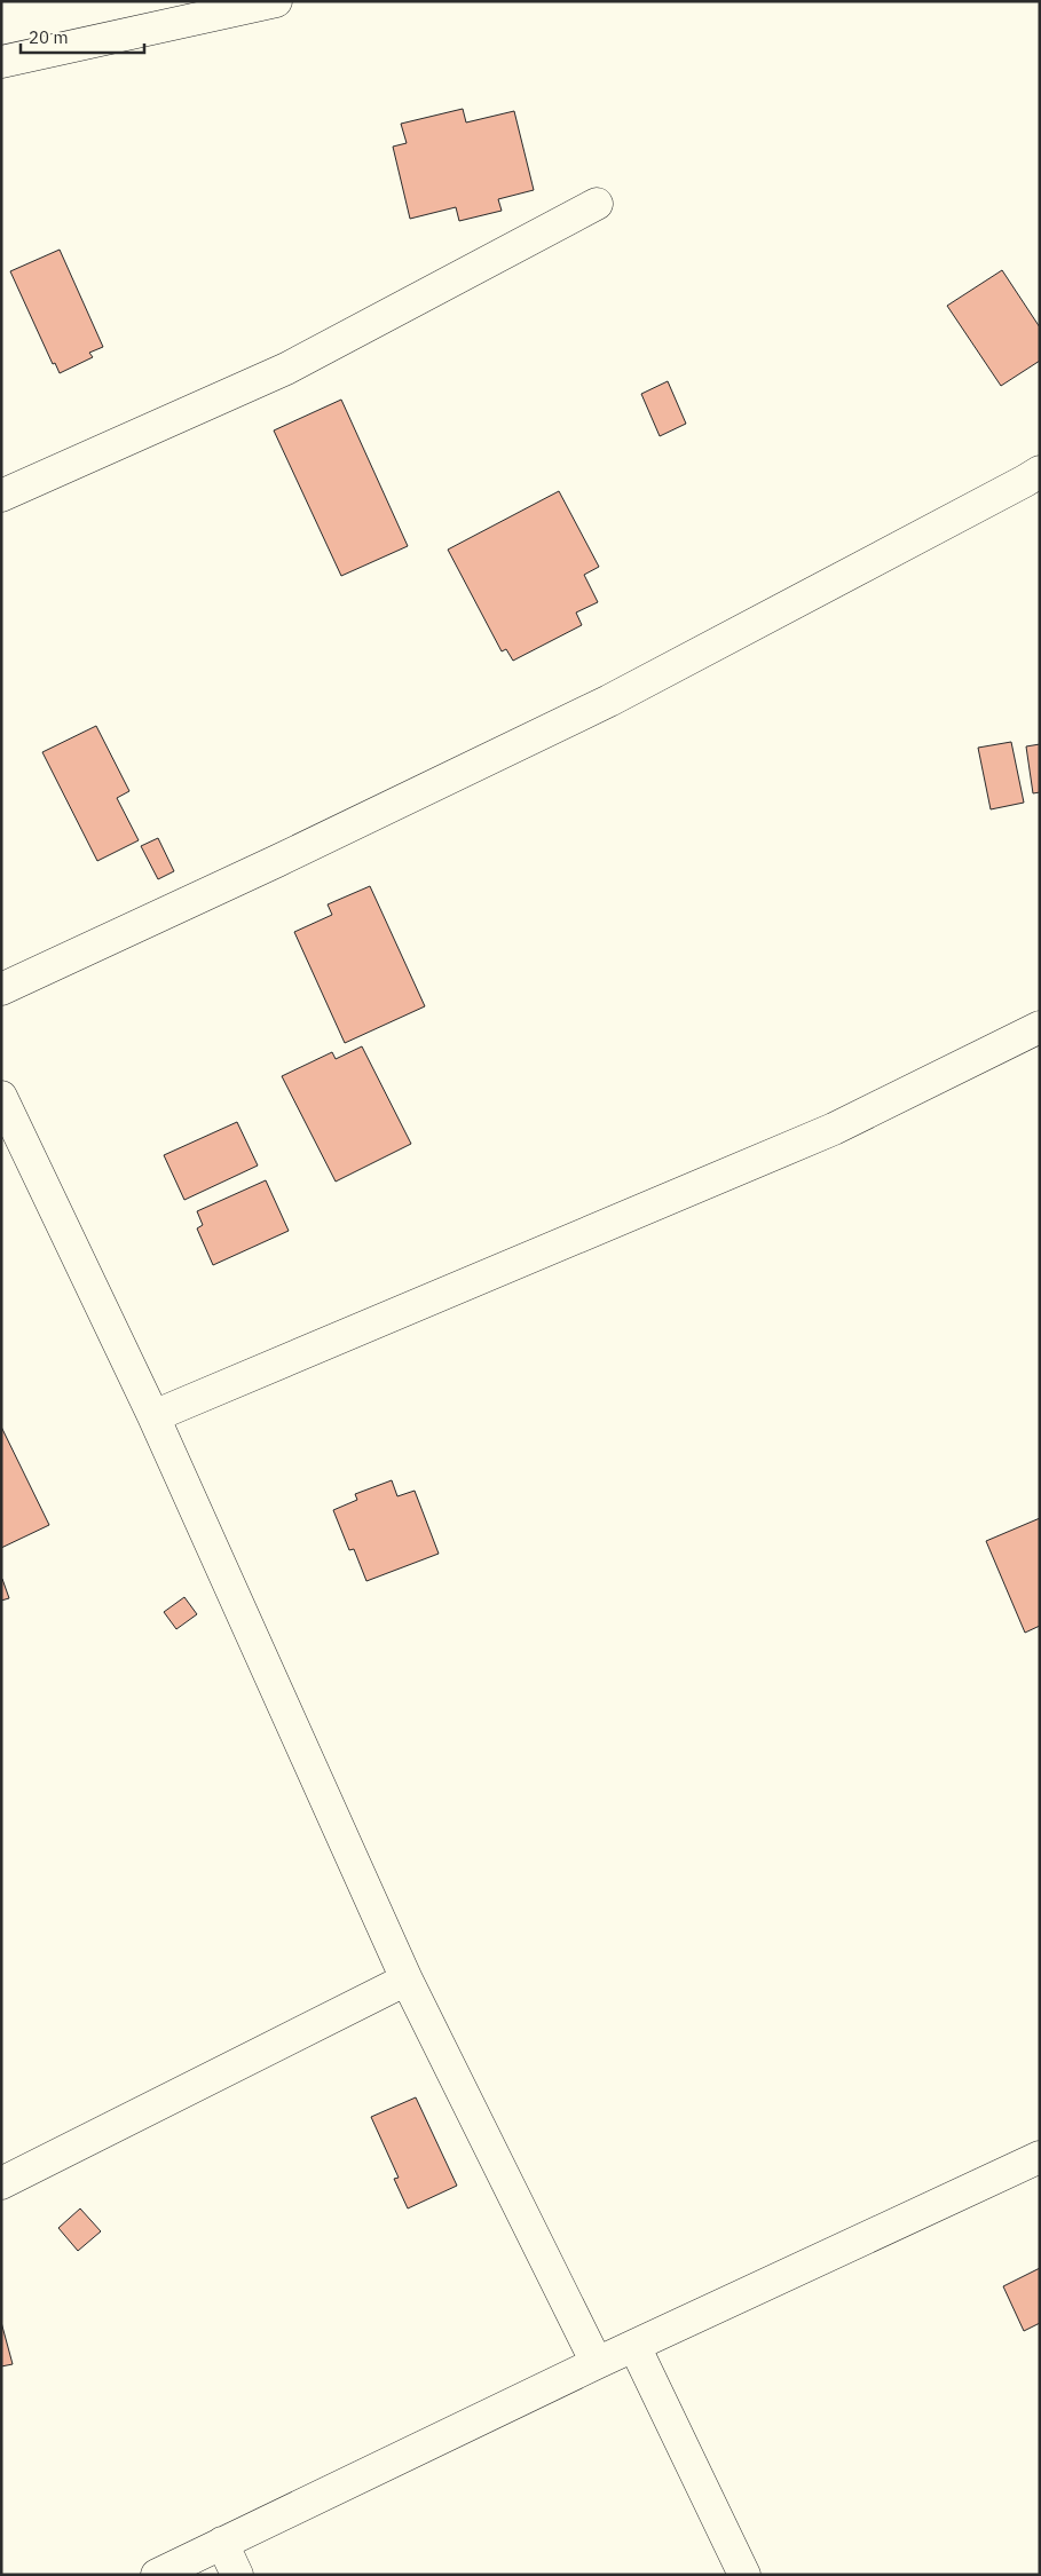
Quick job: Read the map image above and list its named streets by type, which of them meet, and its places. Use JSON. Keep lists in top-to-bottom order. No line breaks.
{"scale_bar":"20 m"}
